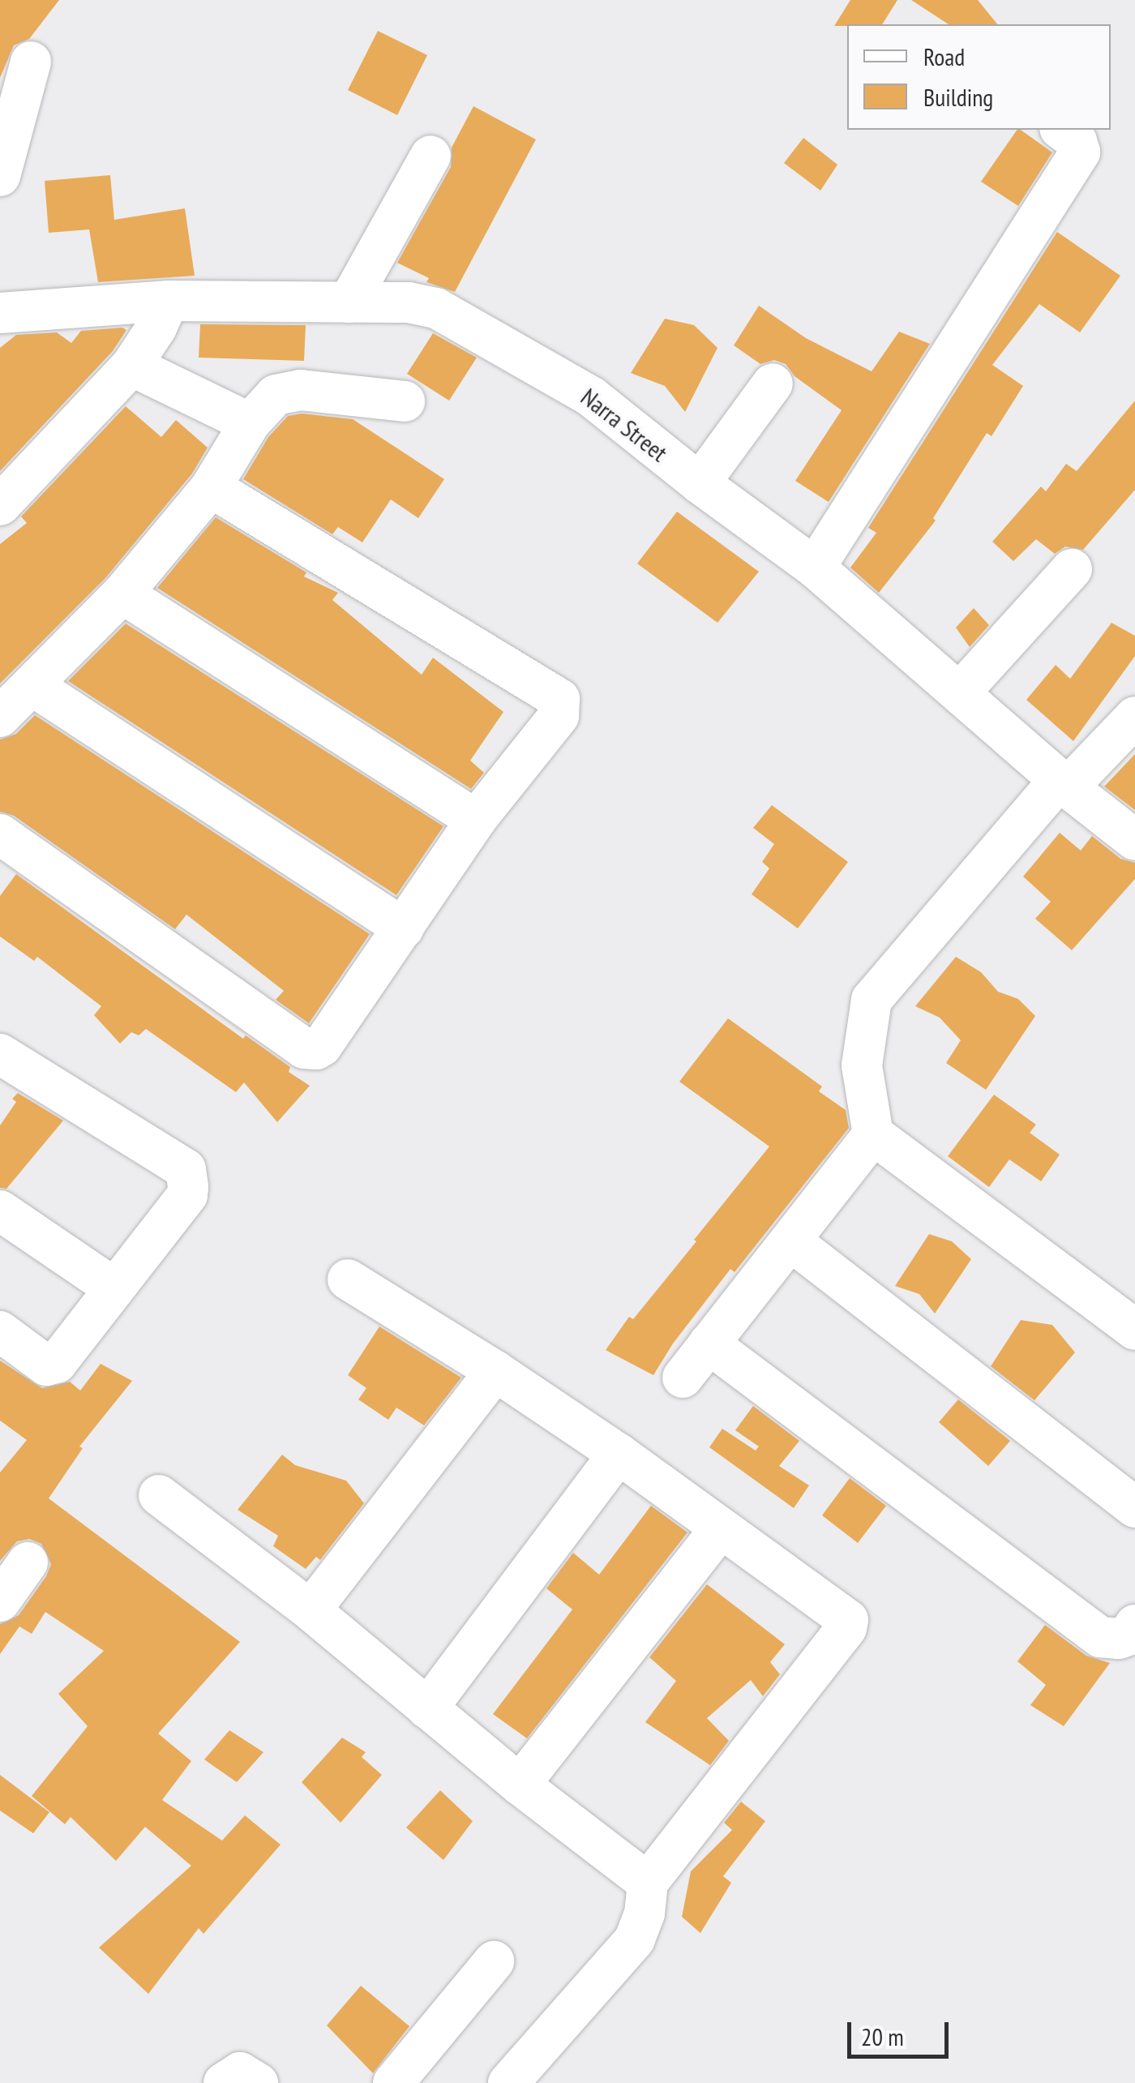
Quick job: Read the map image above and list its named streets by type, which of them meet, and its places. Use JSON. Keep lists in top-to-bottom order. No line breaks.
{"streets":{"street":["Narra Street"]},"legend":["Road","Building"],"scale_bar":"20 m"}
